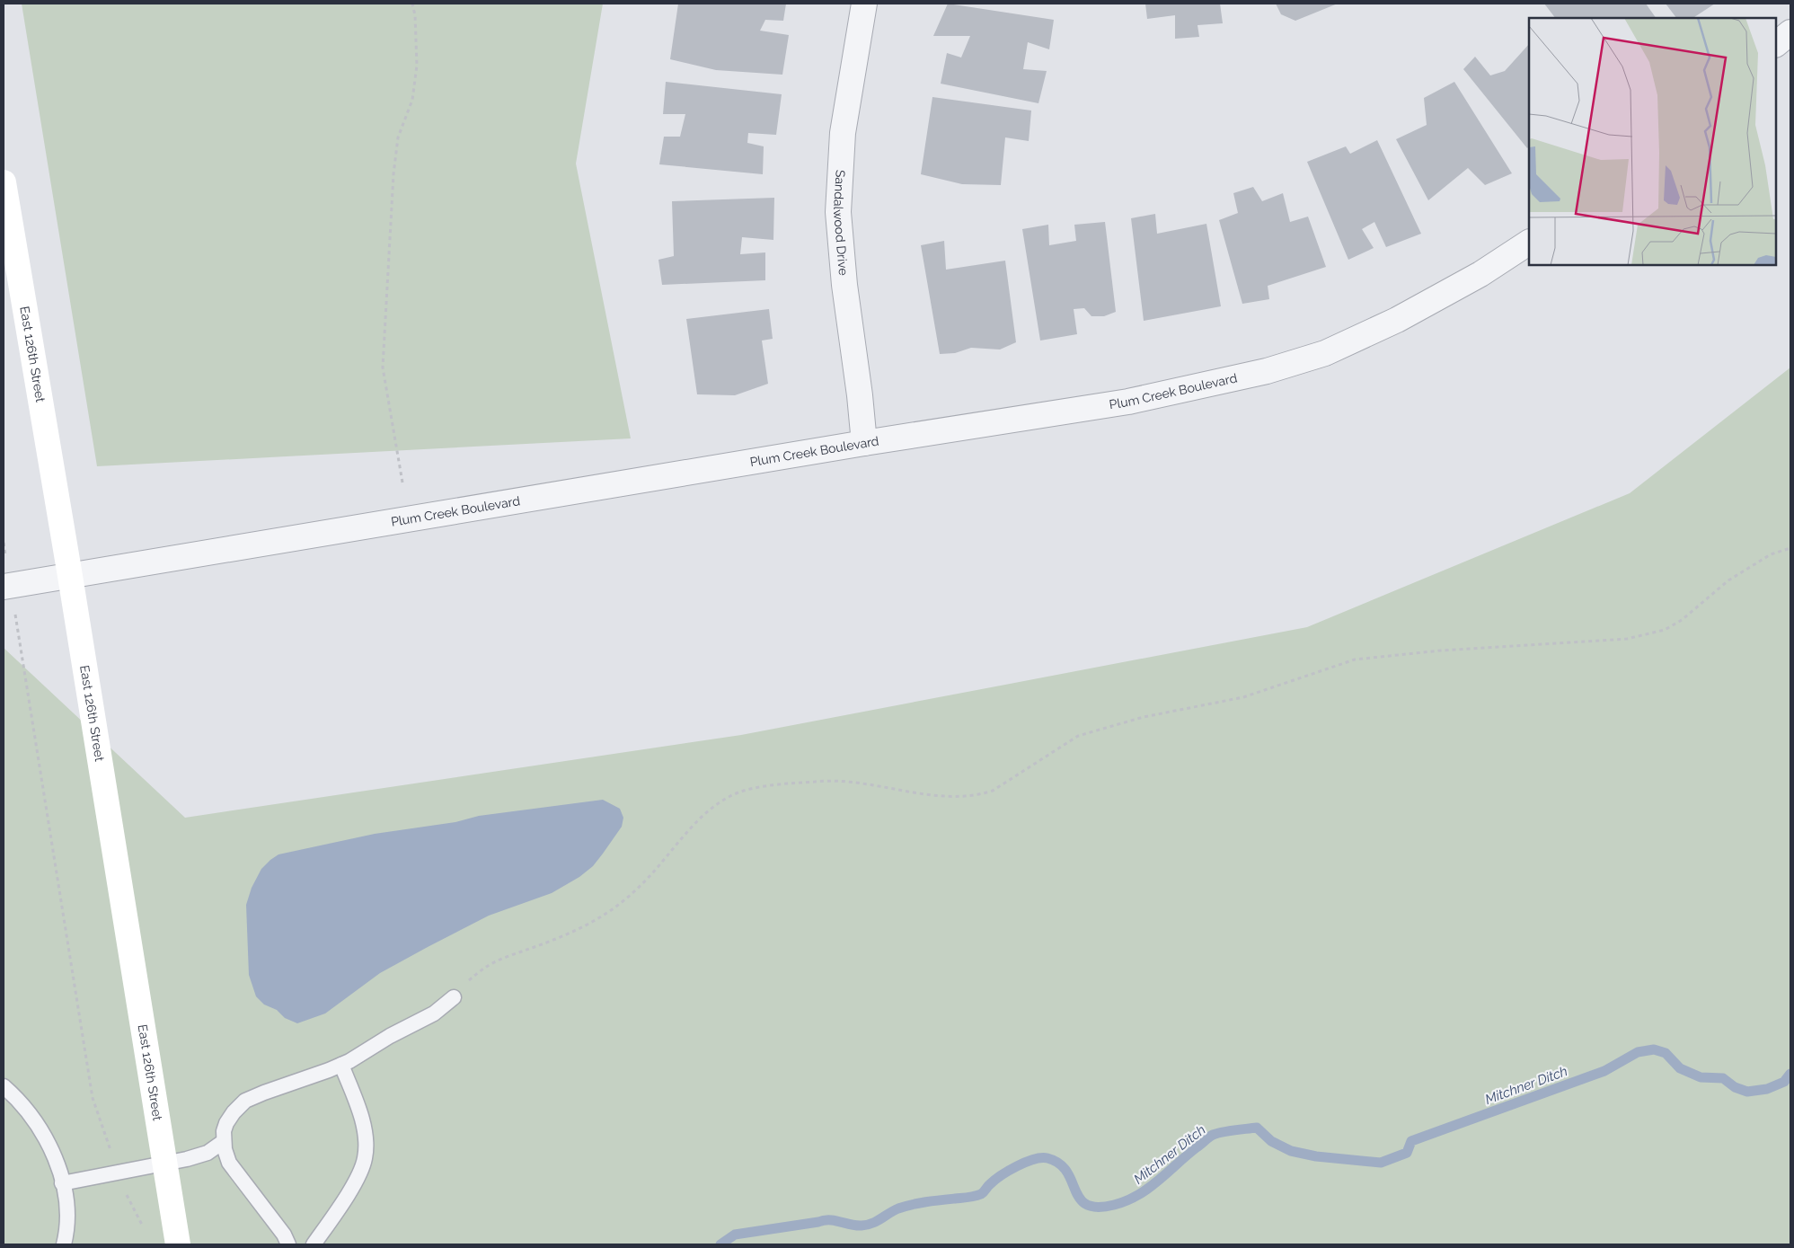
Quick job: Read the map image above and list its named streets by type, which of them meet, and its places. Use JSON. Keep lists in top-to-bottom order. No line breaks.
{"streets":{"street":["Sandalwood Drive","East 126th Street","Plum Creek Boulevard"]},"crossings":[["Sandalwood Drive","Plum Creek Boulevard"],["East 126th Street","Plum Creek Boulevard"]],"water":["Mitchner Ditch"]}
